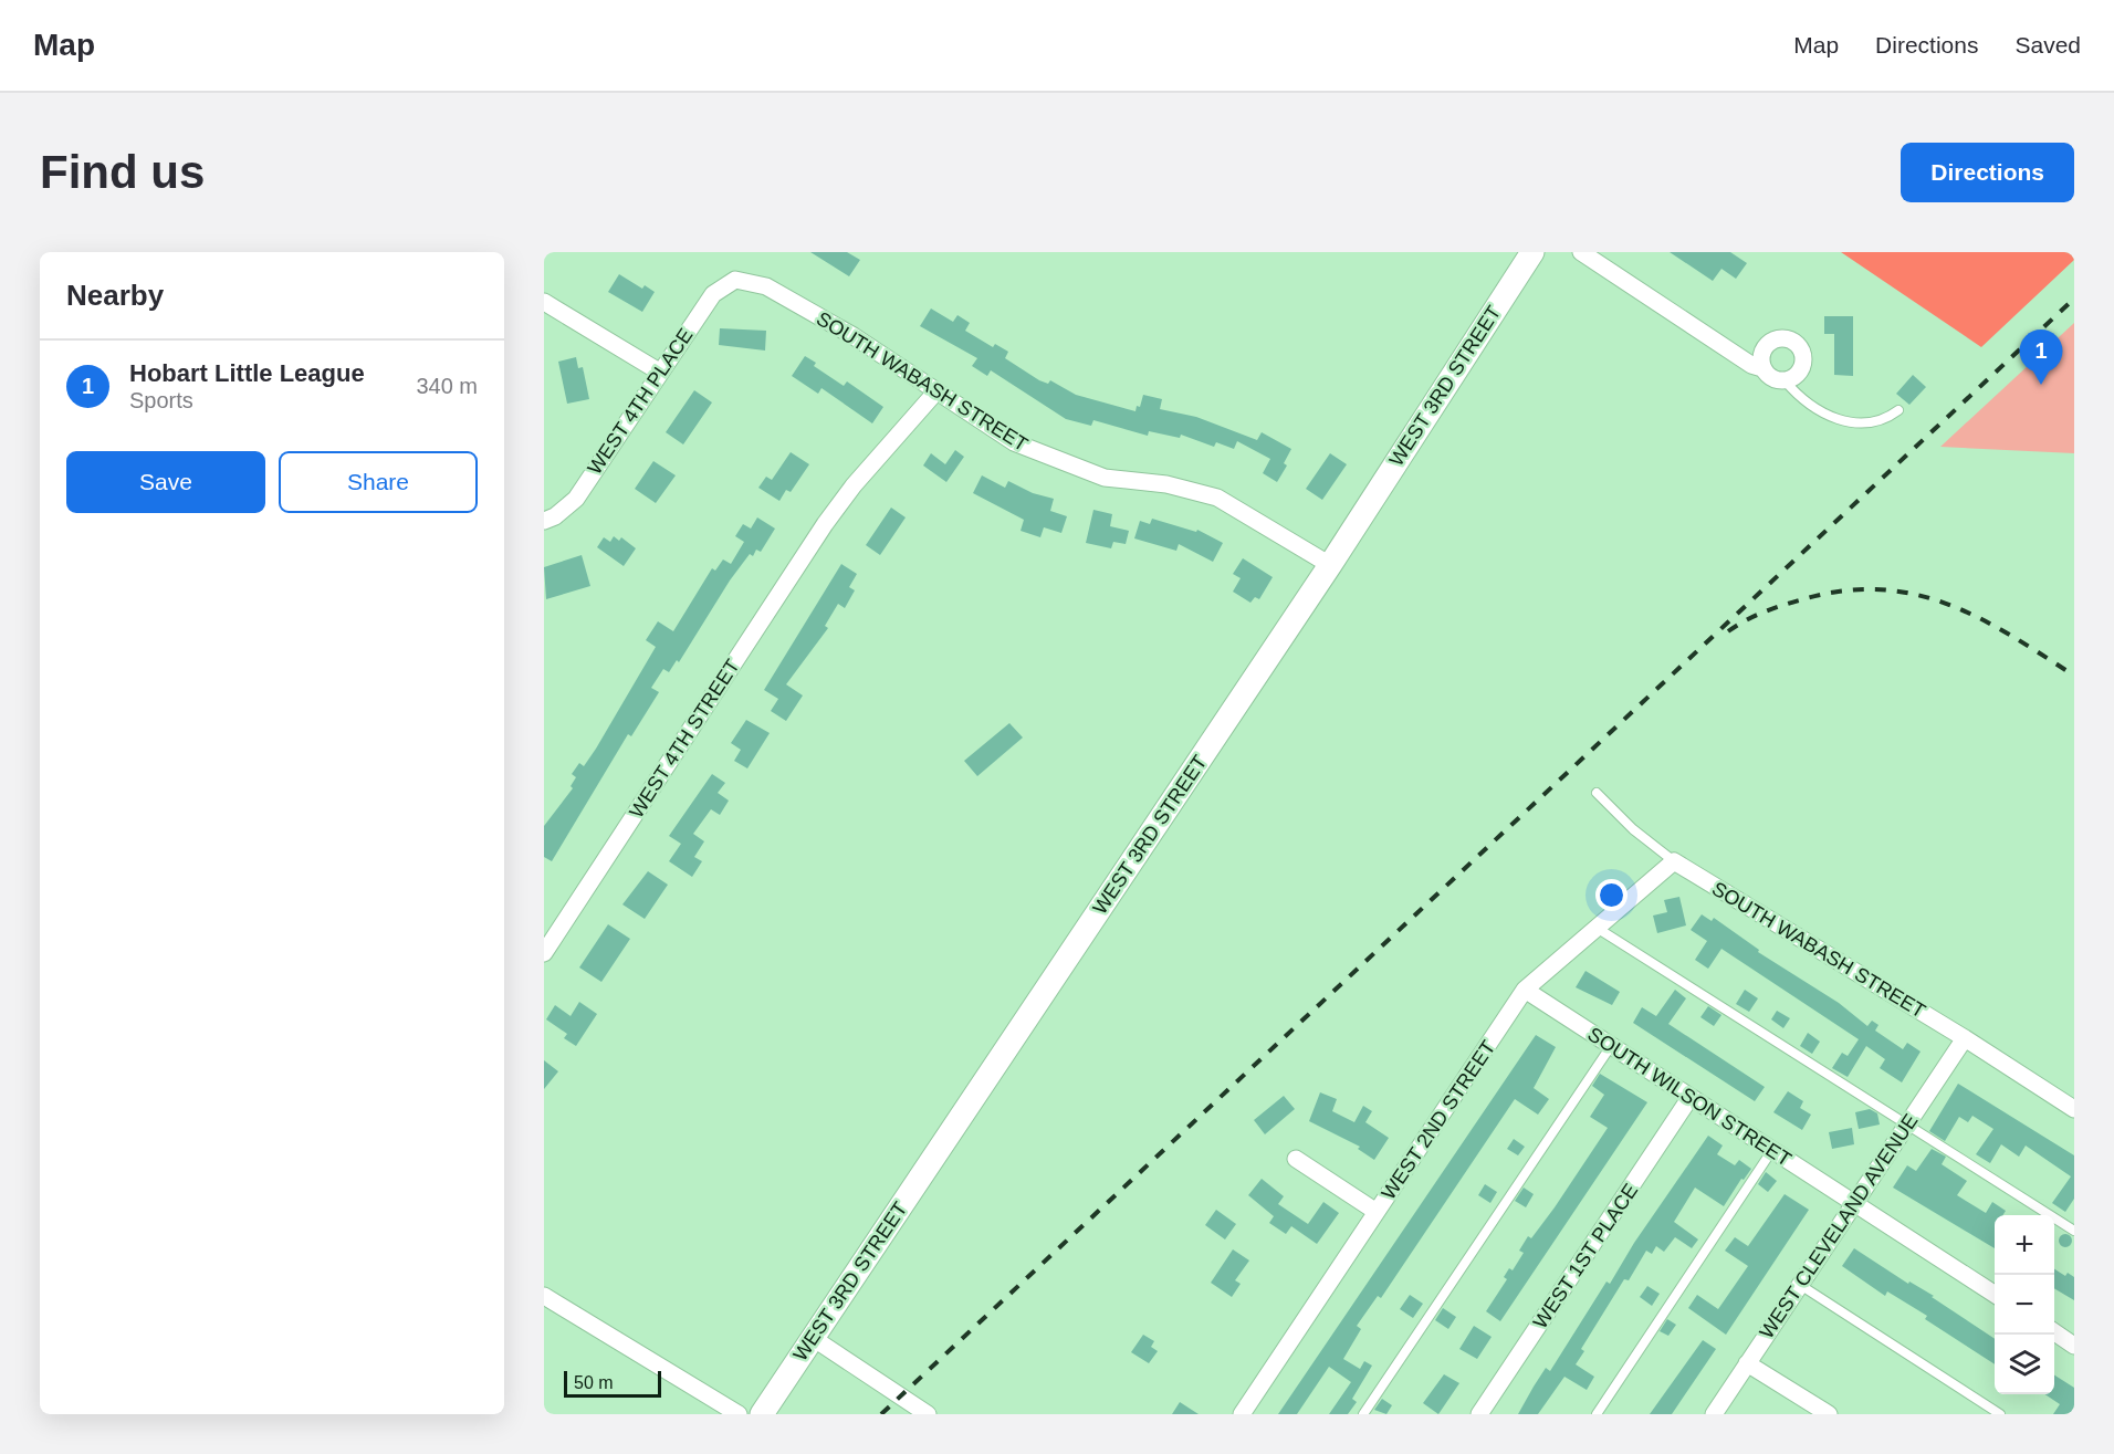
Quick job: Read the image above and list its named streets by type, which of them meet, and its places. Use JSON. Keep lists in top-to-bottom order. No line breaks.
{"streets":{"street":["SOUTH WABASH STREET","WEST 3RD STREET","WEST 4TH PLACE","WEST 4TH STREET","SOUTH WILSON STREET","WEST 2ND STREET","WEST CLEVELAND AVENUE","WEST 1ST PLACE"]},"crossings":[["SOUTH WABASH STREET","WEST 3RD STREET"],["SOUTH WABASH STREET","WEST 4TH PLACE"],["SOUTH WABASH STREET","WEST 4TH STREET"],["SOUTH WABASH STREET","WEST 2ND STREET"],["SOUTH WABASH STREET","WEST CLEVELAND AVENUE"],["SOUTH WILSON STREET","WEST 2ND STREET"],["SOUTH WILSON STREET","WEST CLEVELAND AVENUE"],["SOUTH WILSON STREET","WEST 1ST PLACE"]],"scale_bar":"50 m","page":{"header":"Map","nav":["Map","Directions","Saved"],"buttons":["Directions",["Save","Share"]],"title":"Find us","heading":"Nearby","pins":"1","list":[{"mark":"1","name":"Hobart Little League","note":"Sports","value":"340 m"}],"map_buttons":["+","−"],"scale":"50 m"}}
